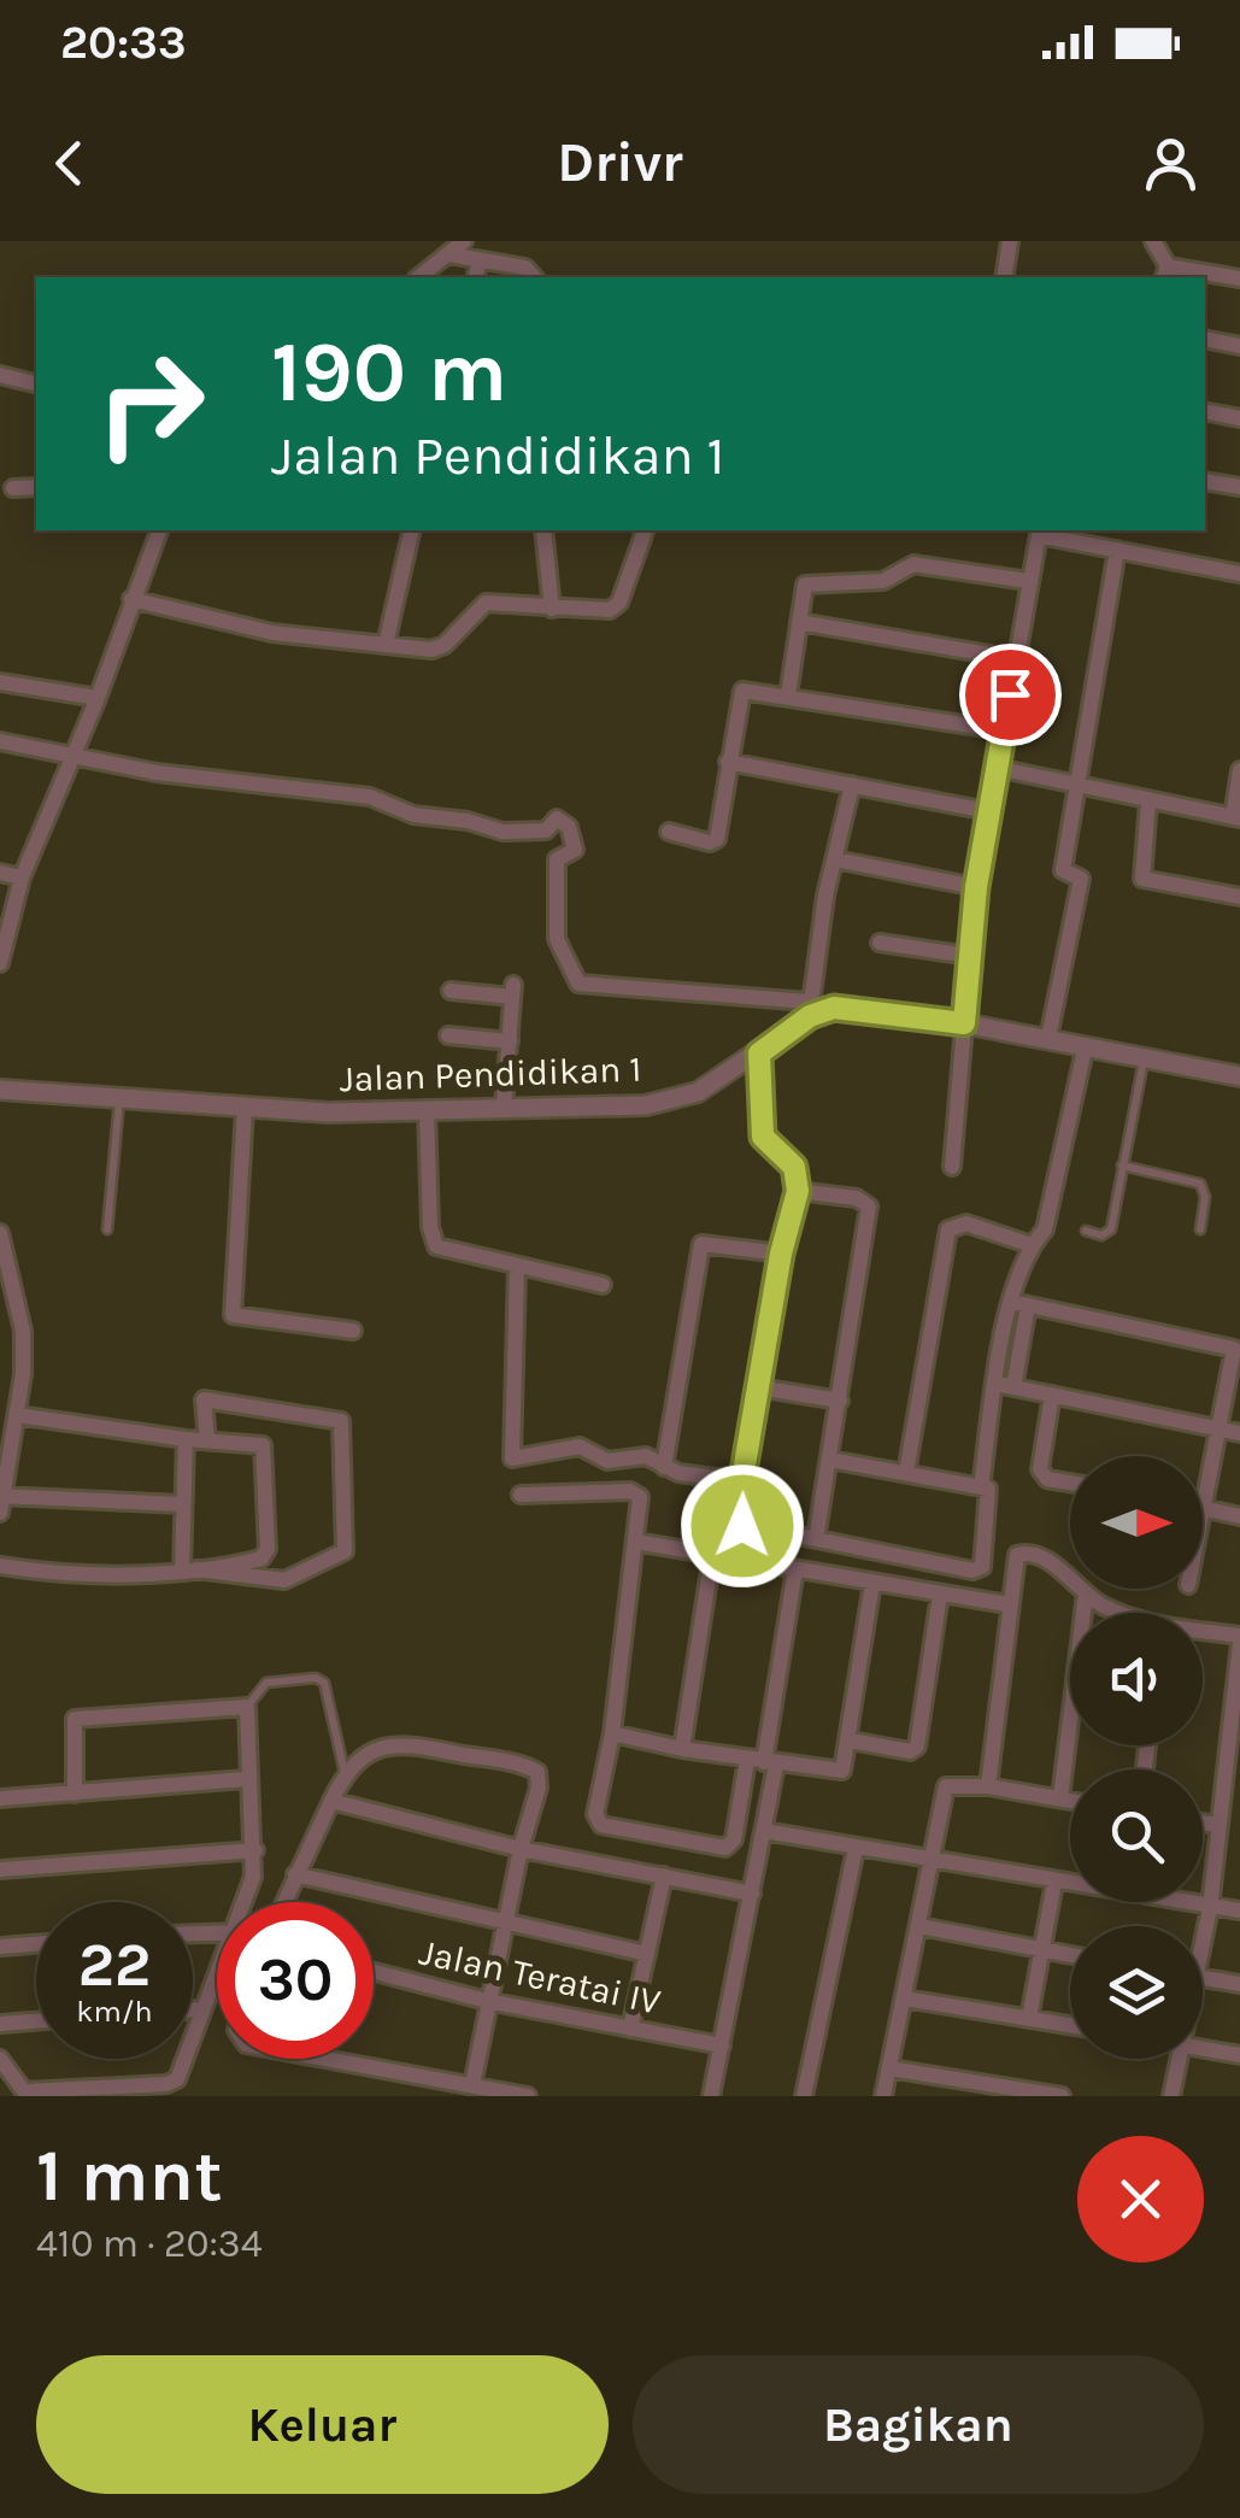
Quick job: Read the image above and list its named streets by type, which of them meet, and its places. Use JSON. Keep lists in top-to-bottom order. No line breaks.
{"streets":{"street":["Jalan Pendidikan 1","Jalan Teratai IV"]},"north":"right","page":{"status":"20:33","header":"Drivr","turn":["190 m","Jalan Pendidikan 1"],"speed":"22 km/h","limit":"30","heading":["1 mnt","410 m · 20:34"],"buttons":["Keluar","Bagikan"]}}
